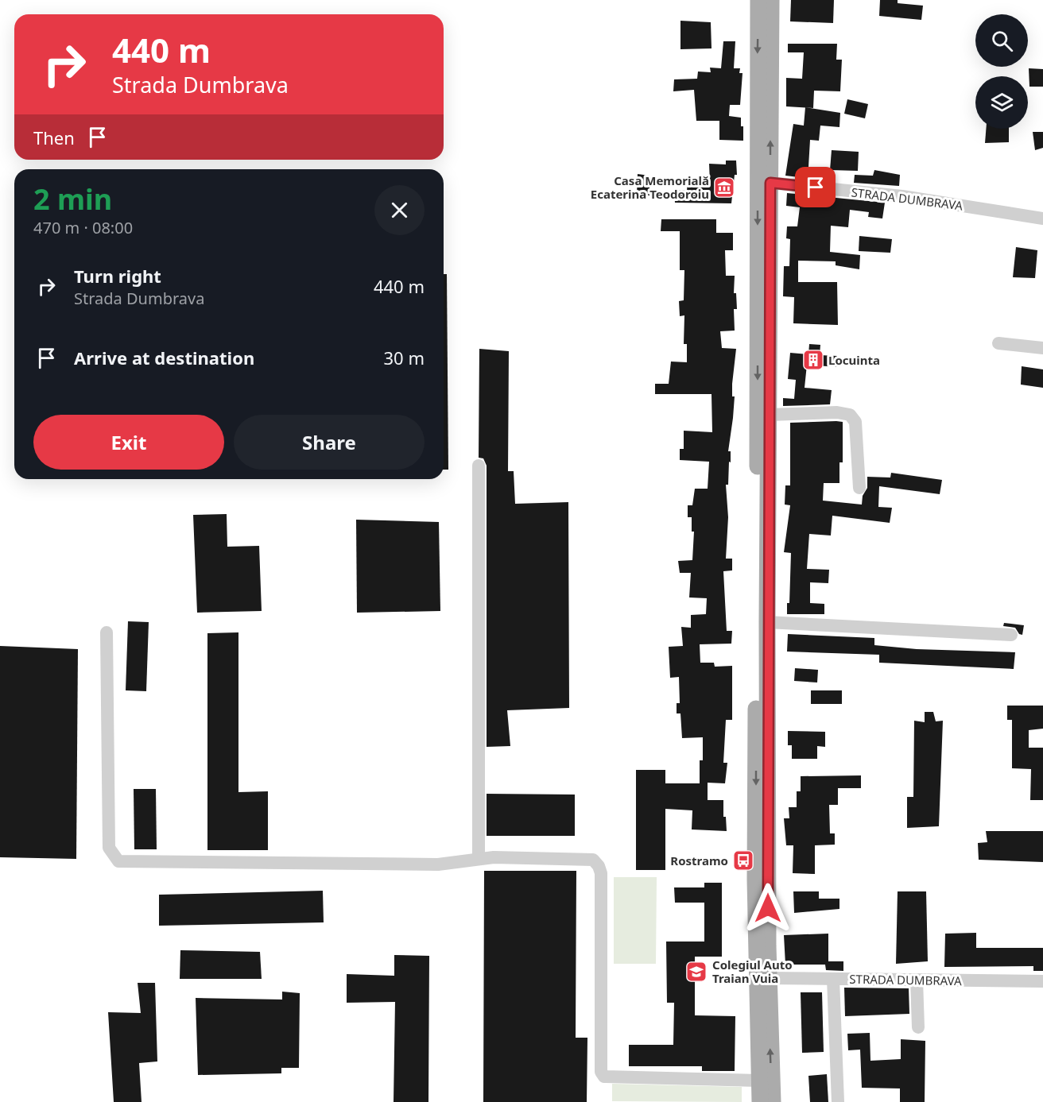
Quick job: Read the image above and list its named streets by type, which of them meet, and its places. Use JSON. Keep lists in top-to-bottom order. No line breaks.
{"streets":{"street":["STRADA DUMBRAVA"]},"places":{"museum":["Casa Memorială Ecaterina Teodoroiu"],"building":["Locuinta"],"bus stop":["Rostramo"],"school or university":["Colegiul Auto Traian Vuia"]},"page":{"turn":["440 m","Strada Dumbrava"],"then":"Then","heading":["2 min","470 m · 08:00"],"list":[{"name":"Turn right","note":"Strada Dumbrava","value":"440 m"},{"name":"Arrive at destination","value":"30 m"}],"buttons":["Exit","Share"]}}
